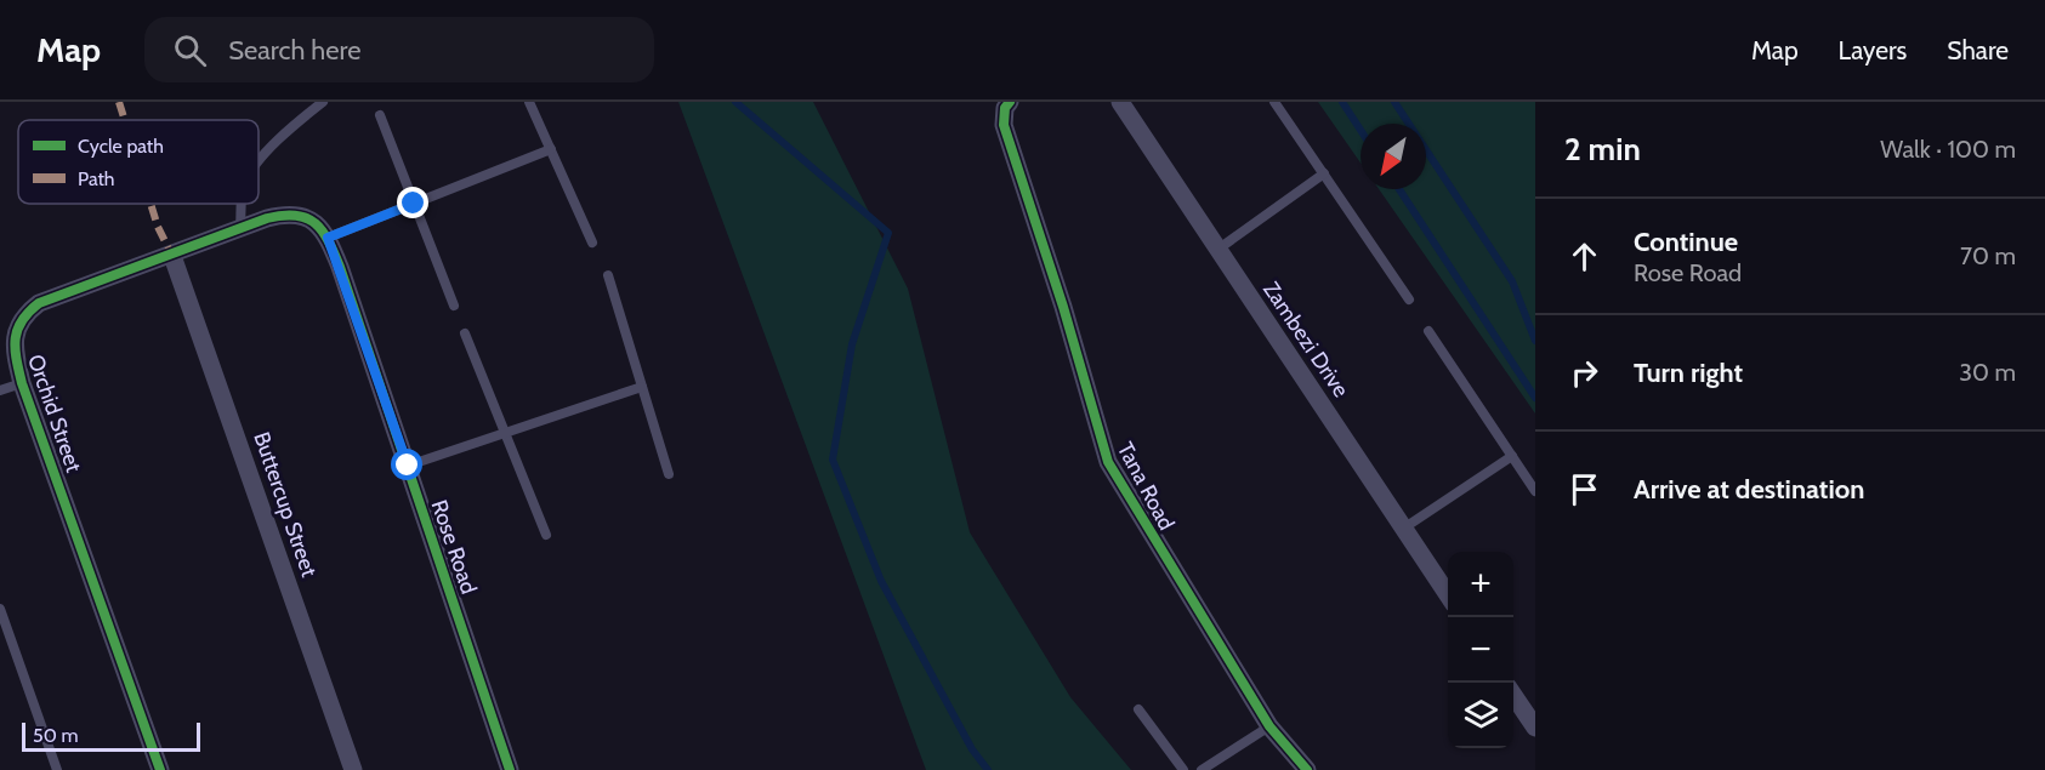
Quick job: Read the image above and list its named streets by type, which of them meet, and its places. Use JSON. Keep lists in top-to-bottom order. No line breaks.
{"streets":{"street":["Zambezi Drive","Orchid Street","Tana Road","Buttercup Street","Rose Road"]},"crossings":[["Orchid Street","Buttercup Street"],["Orchid Street","Rose Road"]],"legend":["Cycle path","Path"],"scale_bar":"50 m","north":"bottom left","page":{"header":"Map","search":"Search here","nav":["Map","Layers","Share"],"heading":["2 min","Walk · 100 m"],"list":[["Continue","Rose Road","70 m"],["Turn right","30 m"],"Arrive at destination"],"map_buttons":["+","−"],"scale":"50 m"}}
